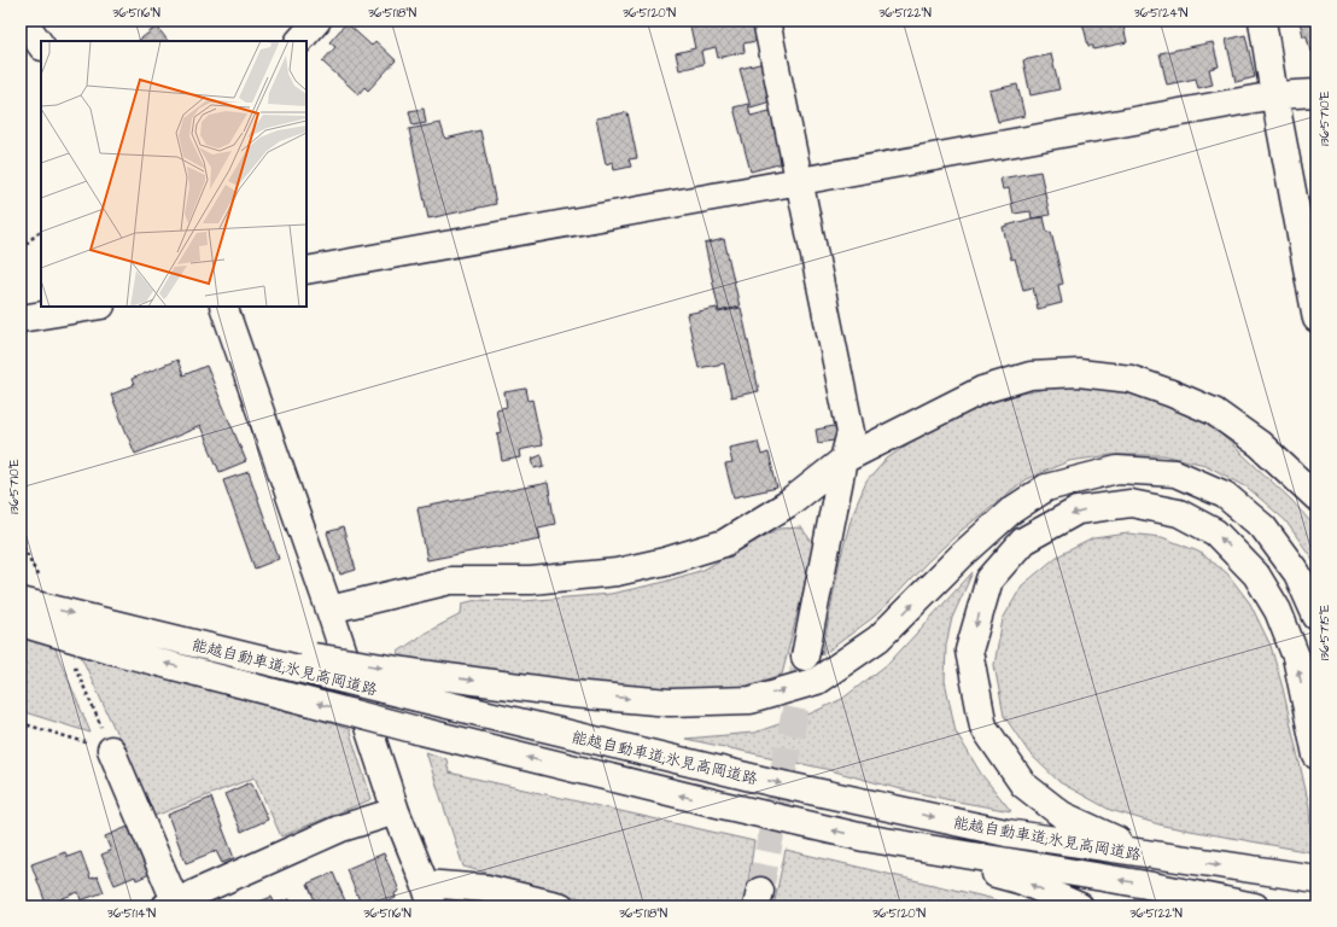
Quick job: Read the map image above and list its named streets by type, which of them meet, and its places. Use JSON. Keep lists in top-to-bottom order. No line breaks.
{"streets":{"main road":["能越自動車道;氷見高岡道路"]},"coordinates":["36°51'16\"N","36°51'18\"N","36°51'20\"N","36°51'22\"N","36°51'24\"N","136°57'10\"E","136°57'15\"E","36°51'14\"N"]}
